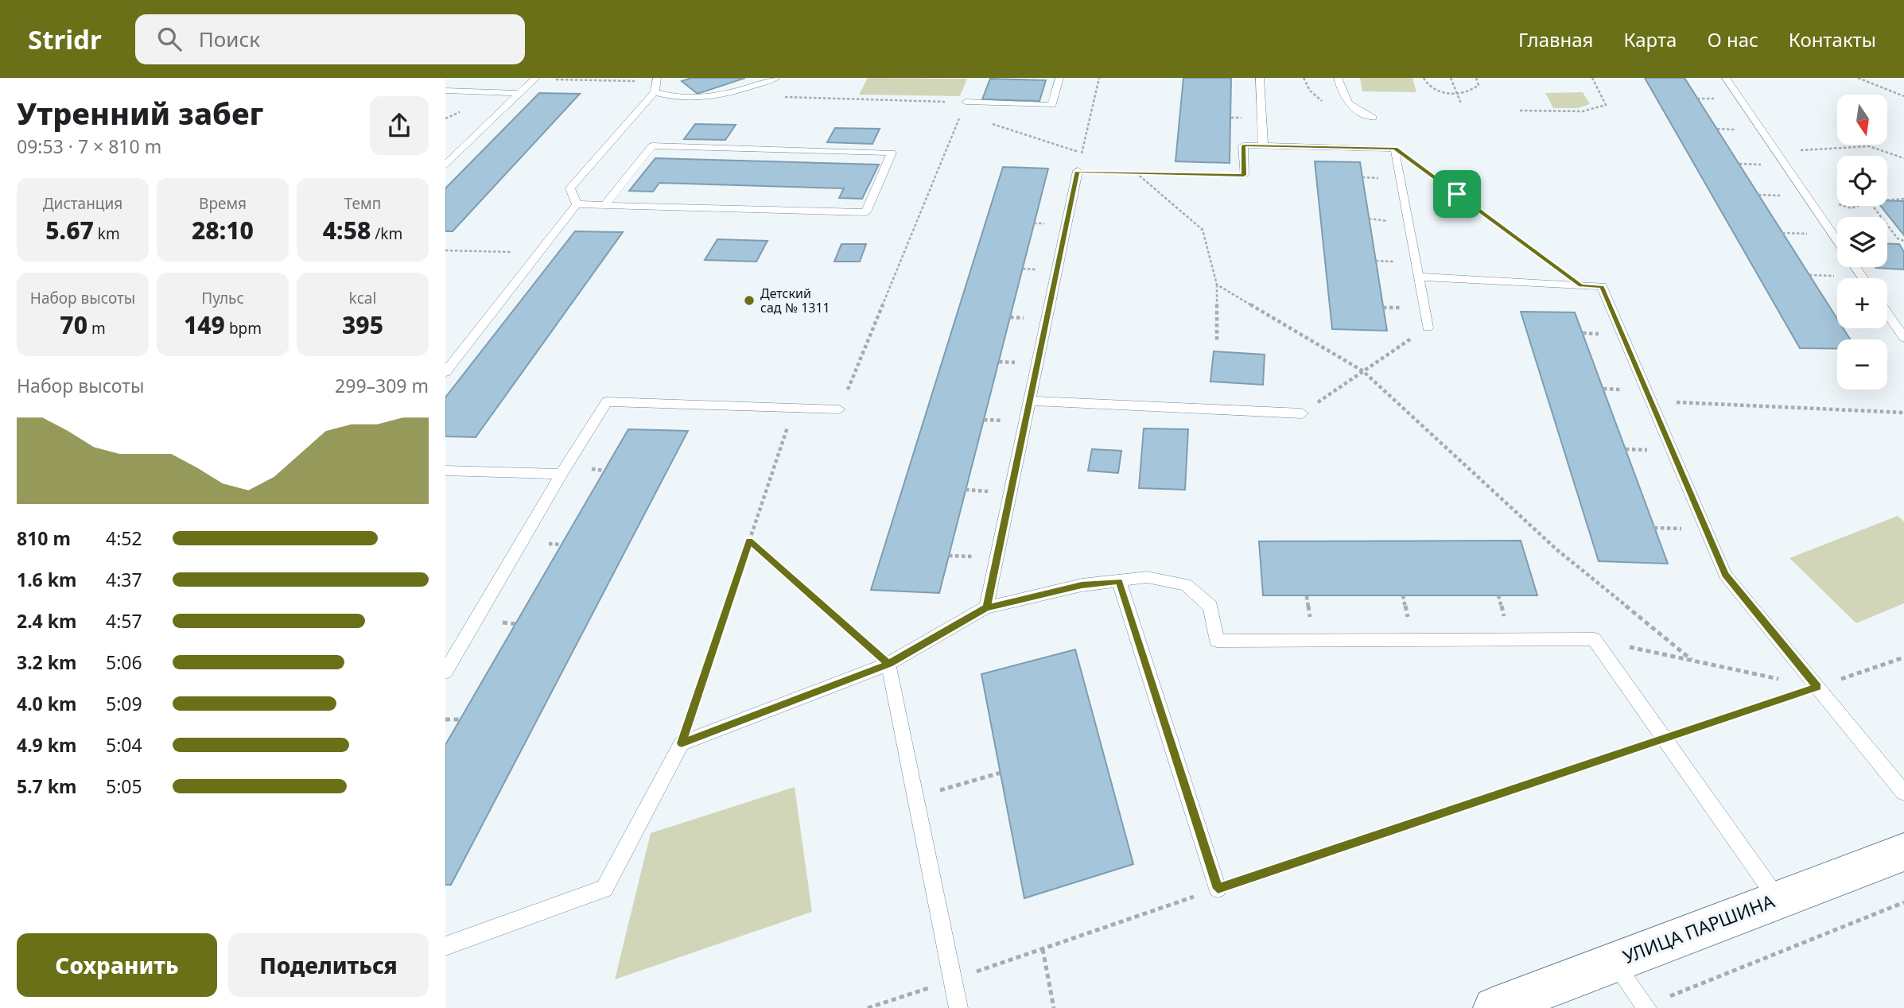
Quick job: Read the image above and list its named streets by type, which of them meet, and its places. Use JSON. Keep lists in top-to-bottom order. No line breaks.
{"streets":{"street":["УЛИЦА ПАРШИНА"]},"places":["Детский сад № 1311"],"north":"bottom","page":{"header":"Stridr","search":"Поиск","nav":["Главная","Карта","О нас","Контакты"],"heading":["Утренний забег","09:53 · 7 × 810 m"],"map_buttons":["+","−"],"stats":[["Дистанция","5.67 km"],["Время","28:10"],["Темп","4:58 /km"],["Набор высоты","70 m"],["Пульс","149 bpm"],["kcal","395"]],"chart":["Набор высоты","299–309 m"],"list":[{"name":"810 m","note":"4:52"},{"name":"1.6 km","note":"4:37"},{"name":"2.4 km","note":"4:57"},{"name":"3.2 km","note":"5:06"},{"name":"4.0 km","note":"5:09"},{"name":"4.9 km","note":"5:04"},{"name":"5.7 km","note":"5:05"}],"buttons":["Сохранить","Поделиться"]}}
